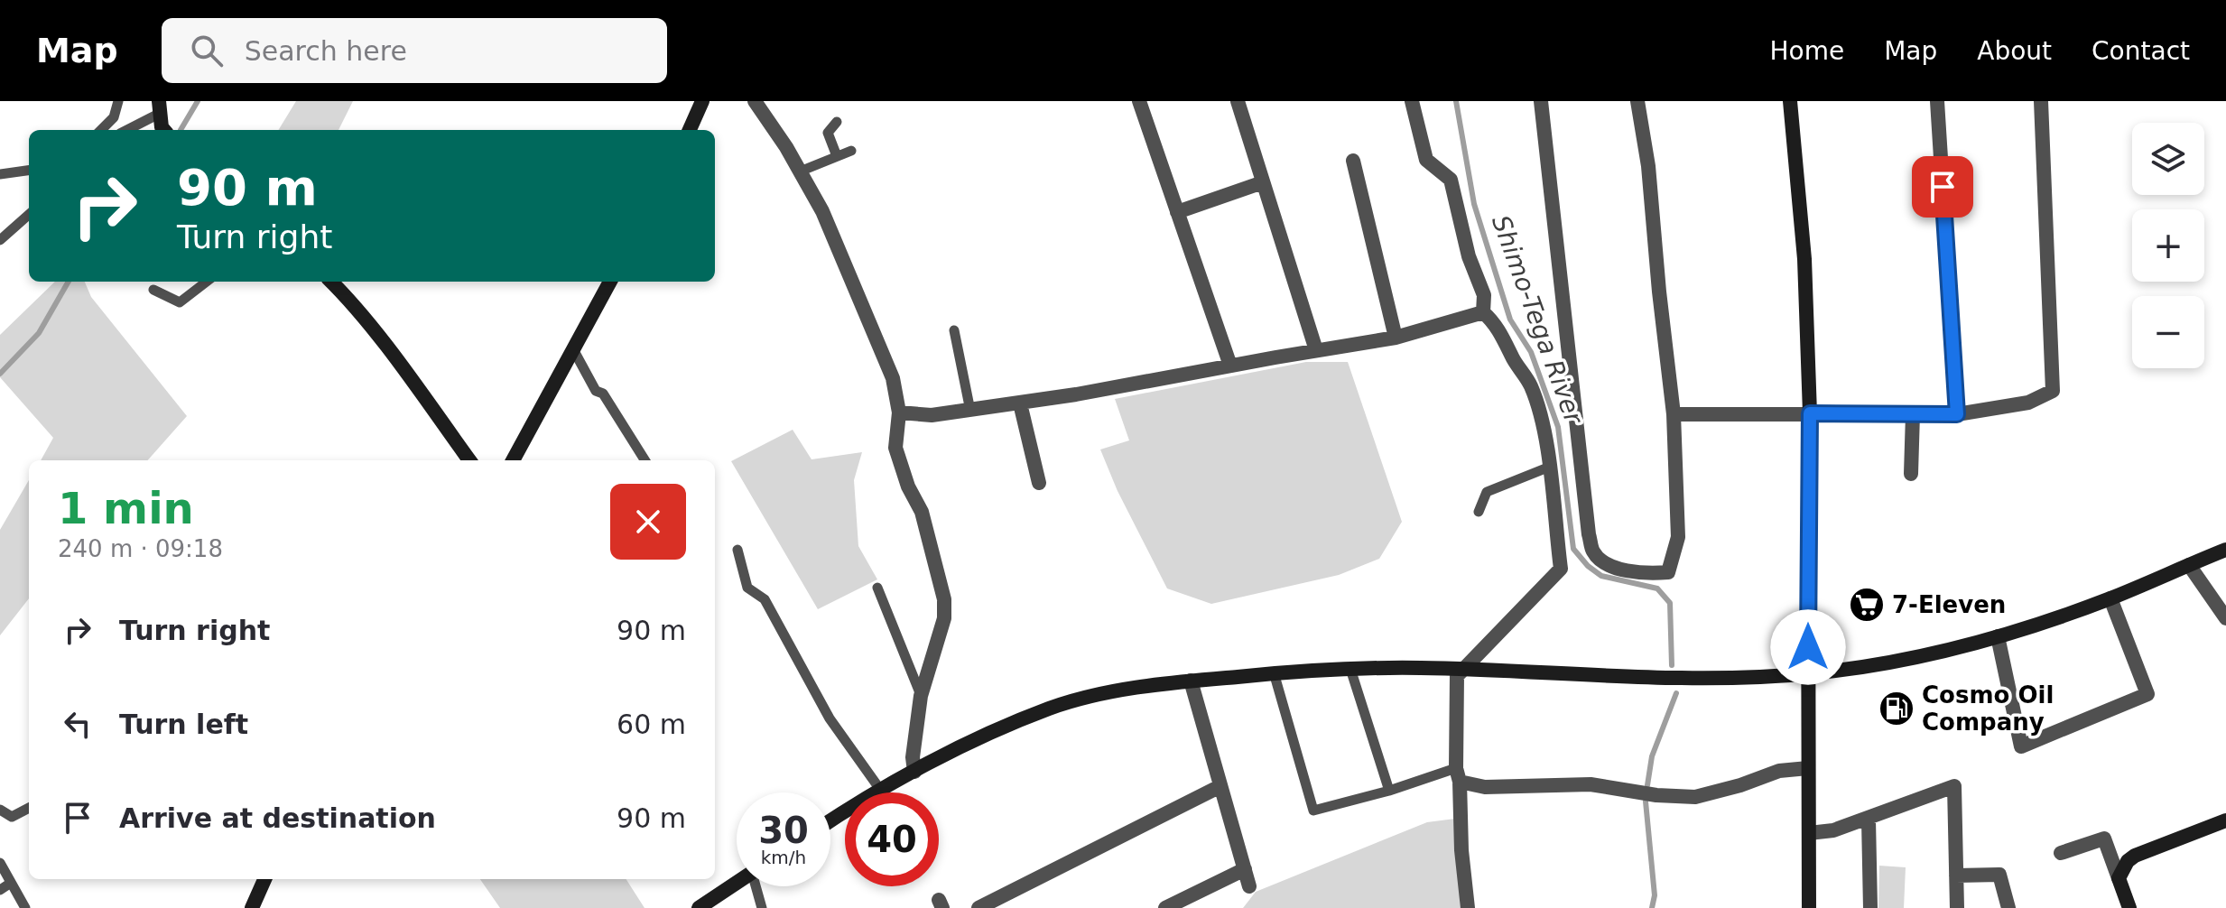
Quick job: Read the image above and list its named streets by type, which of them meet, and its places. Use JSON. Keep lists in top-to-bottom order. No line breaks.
{"water":["Shimo-Tega River"],"places":{"supermarket":["7-Eleven"],"fuel station":["Cosmo Oil Company"]},"page":{"header":"Map","search":"Search here","nav":["Home","Map","About","Contact"],"map_buttons":["+","−"],"turn":["90 m","Turn right"],"heading":["1 min","240 m · 09:18"],"list":[{"name":"Turn right","value":"90 m"},{"name":"Turn left","value":"60 m"},{"name":"Arrive at destination","value":"90 m"}],"speed":"30 km/h","limit":"40"}}
